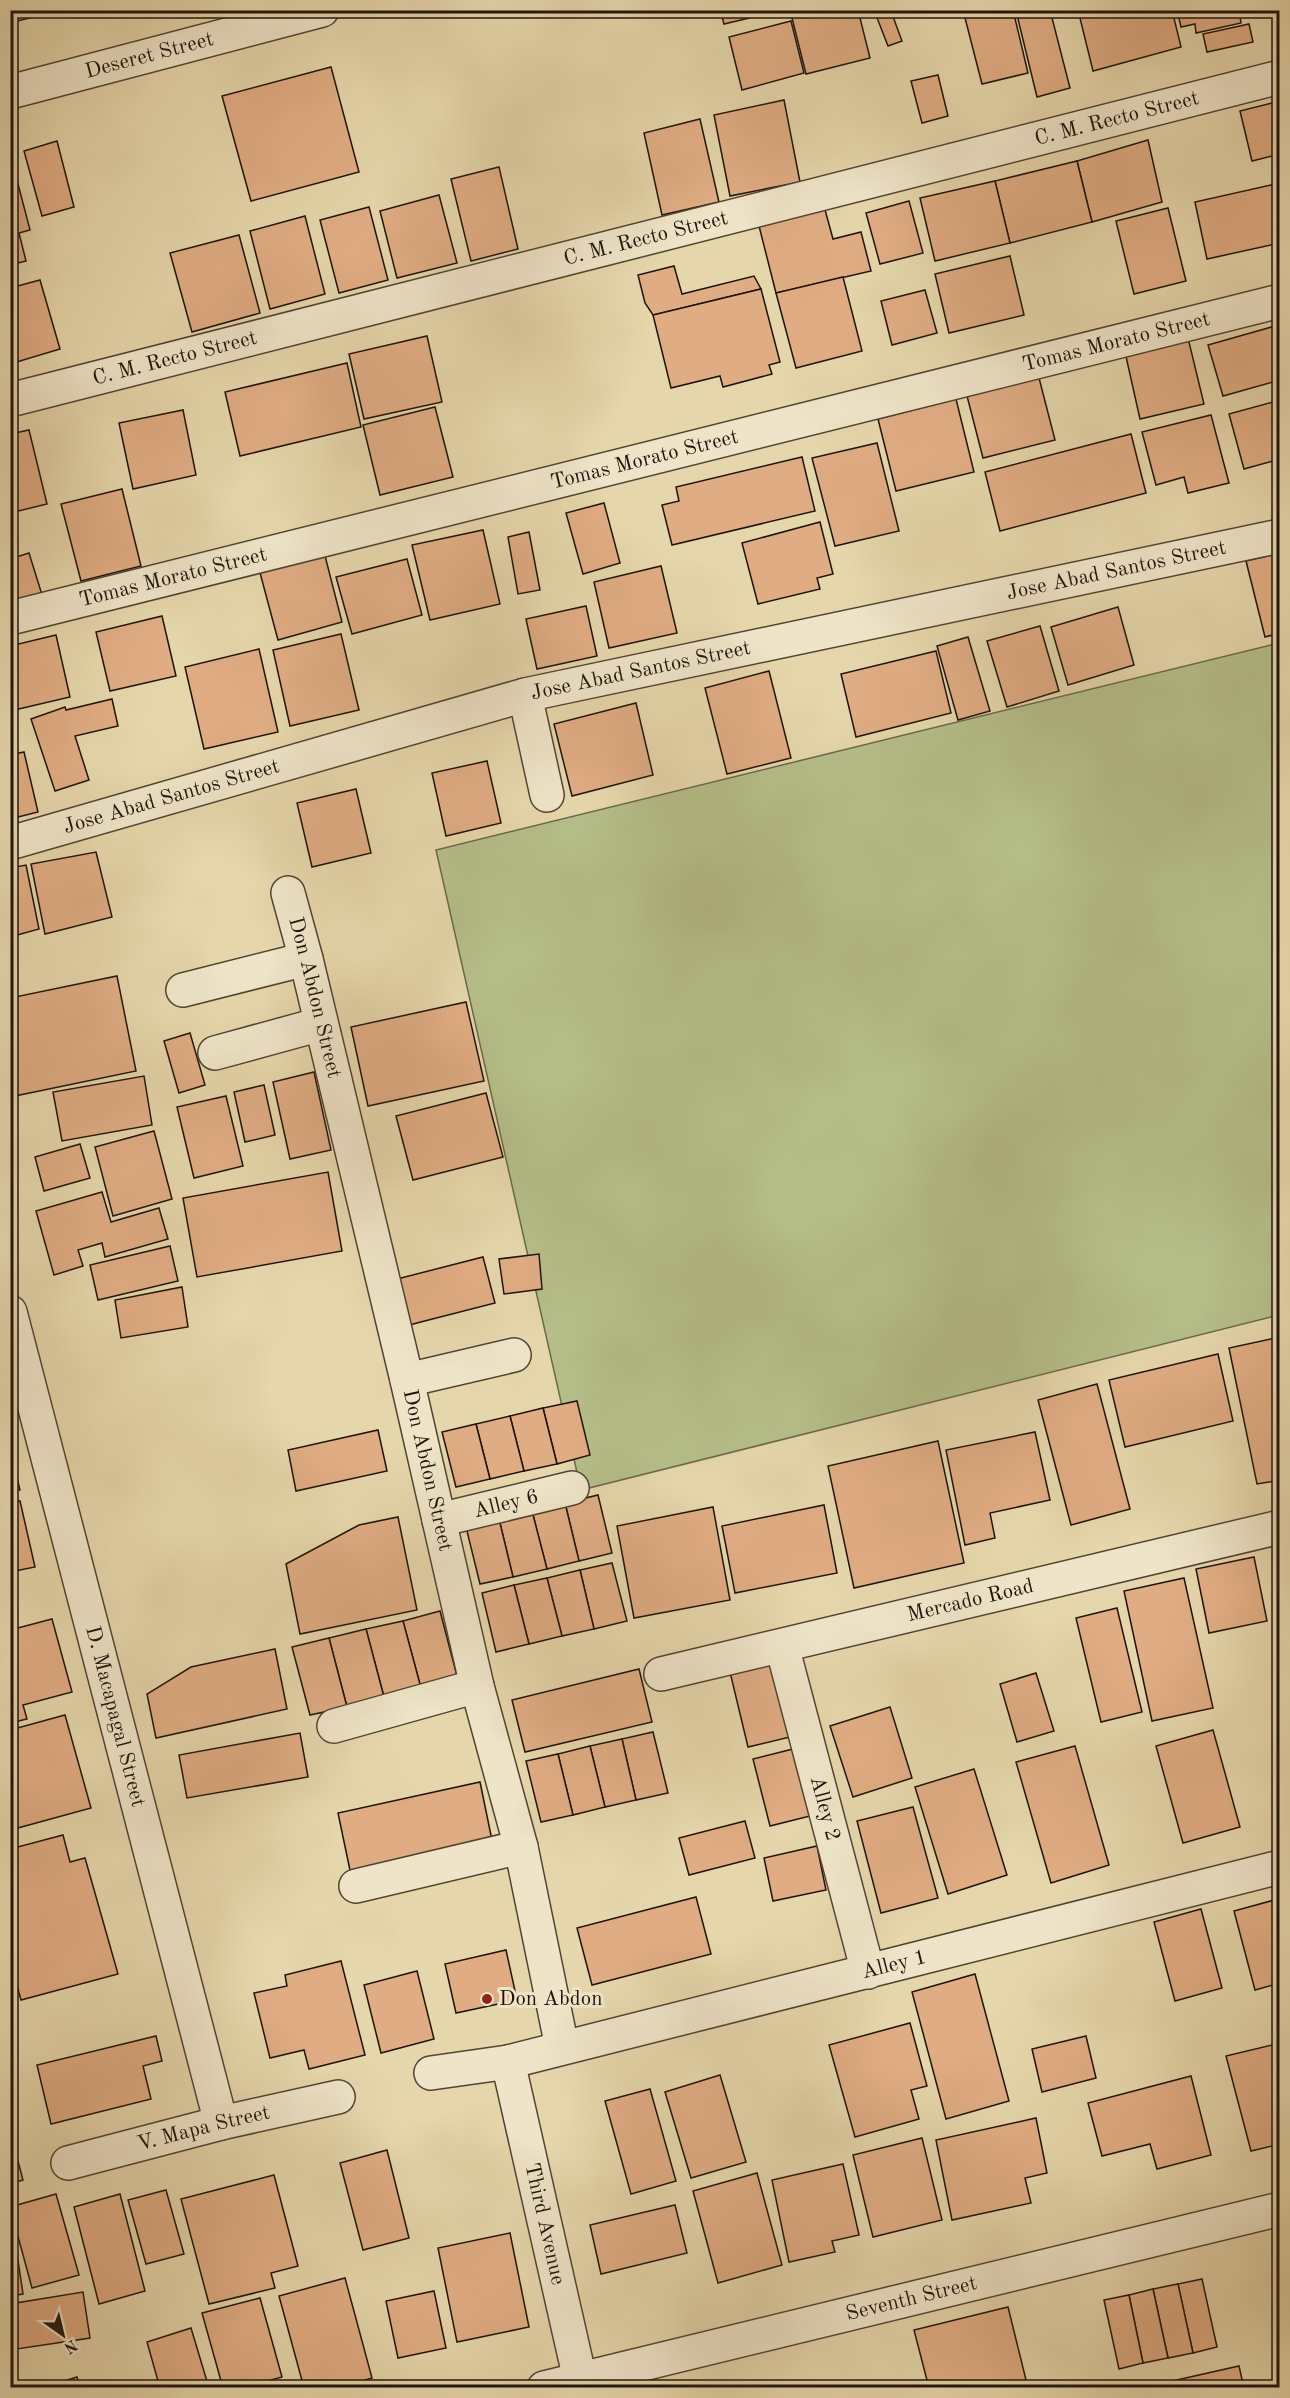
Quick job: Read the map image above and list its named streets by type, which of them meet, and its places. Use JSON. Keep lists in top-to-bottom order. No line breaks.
{"streets":{"street":["Deseret Street","C. M. Recto Street","Tomas Morato Street","Jose Abad Santos Street","Don Abdon Street","Alley 6","Mercado Road","D. Macapagal Street","Alley 2","Alley 1","V. Mapa Street","Third Avenue","Seventh Street"]},"crossings":[["Don Abdon Street","Alley 6"],["Don Abdon Street","Alley 1"],["Mercado Road","Alley 2"],["D. Macapagal Street","V. Mapa Street"],["Alley 2","Alley 1"],["Alley 1","Third Avenue"],["Third Avenue","Seventh Street"]],"places":["Don Abdon"],"north":"bottom right"}
